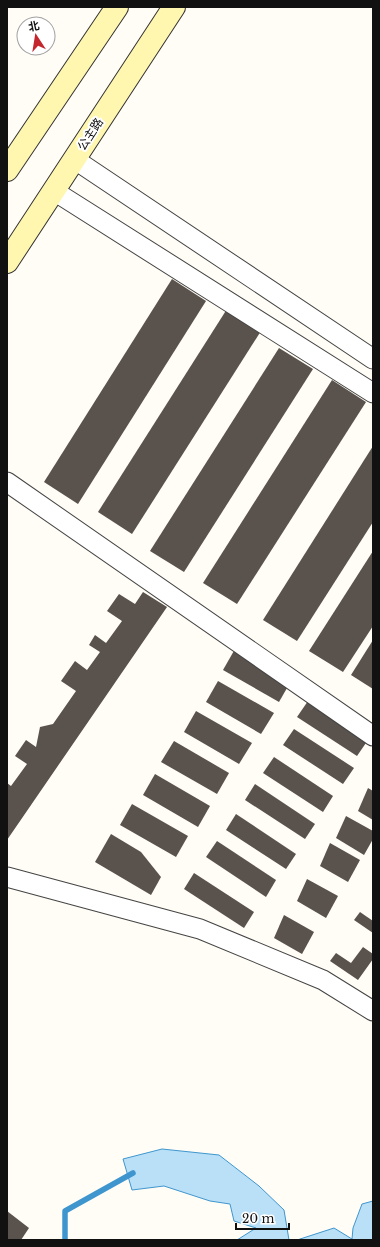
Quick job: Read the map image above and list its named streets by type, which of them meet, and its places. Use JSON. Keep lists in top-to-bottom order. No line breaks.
{"streets":{"main road":["公主路"]},"scale_bar":"20 m","north":"top"}
